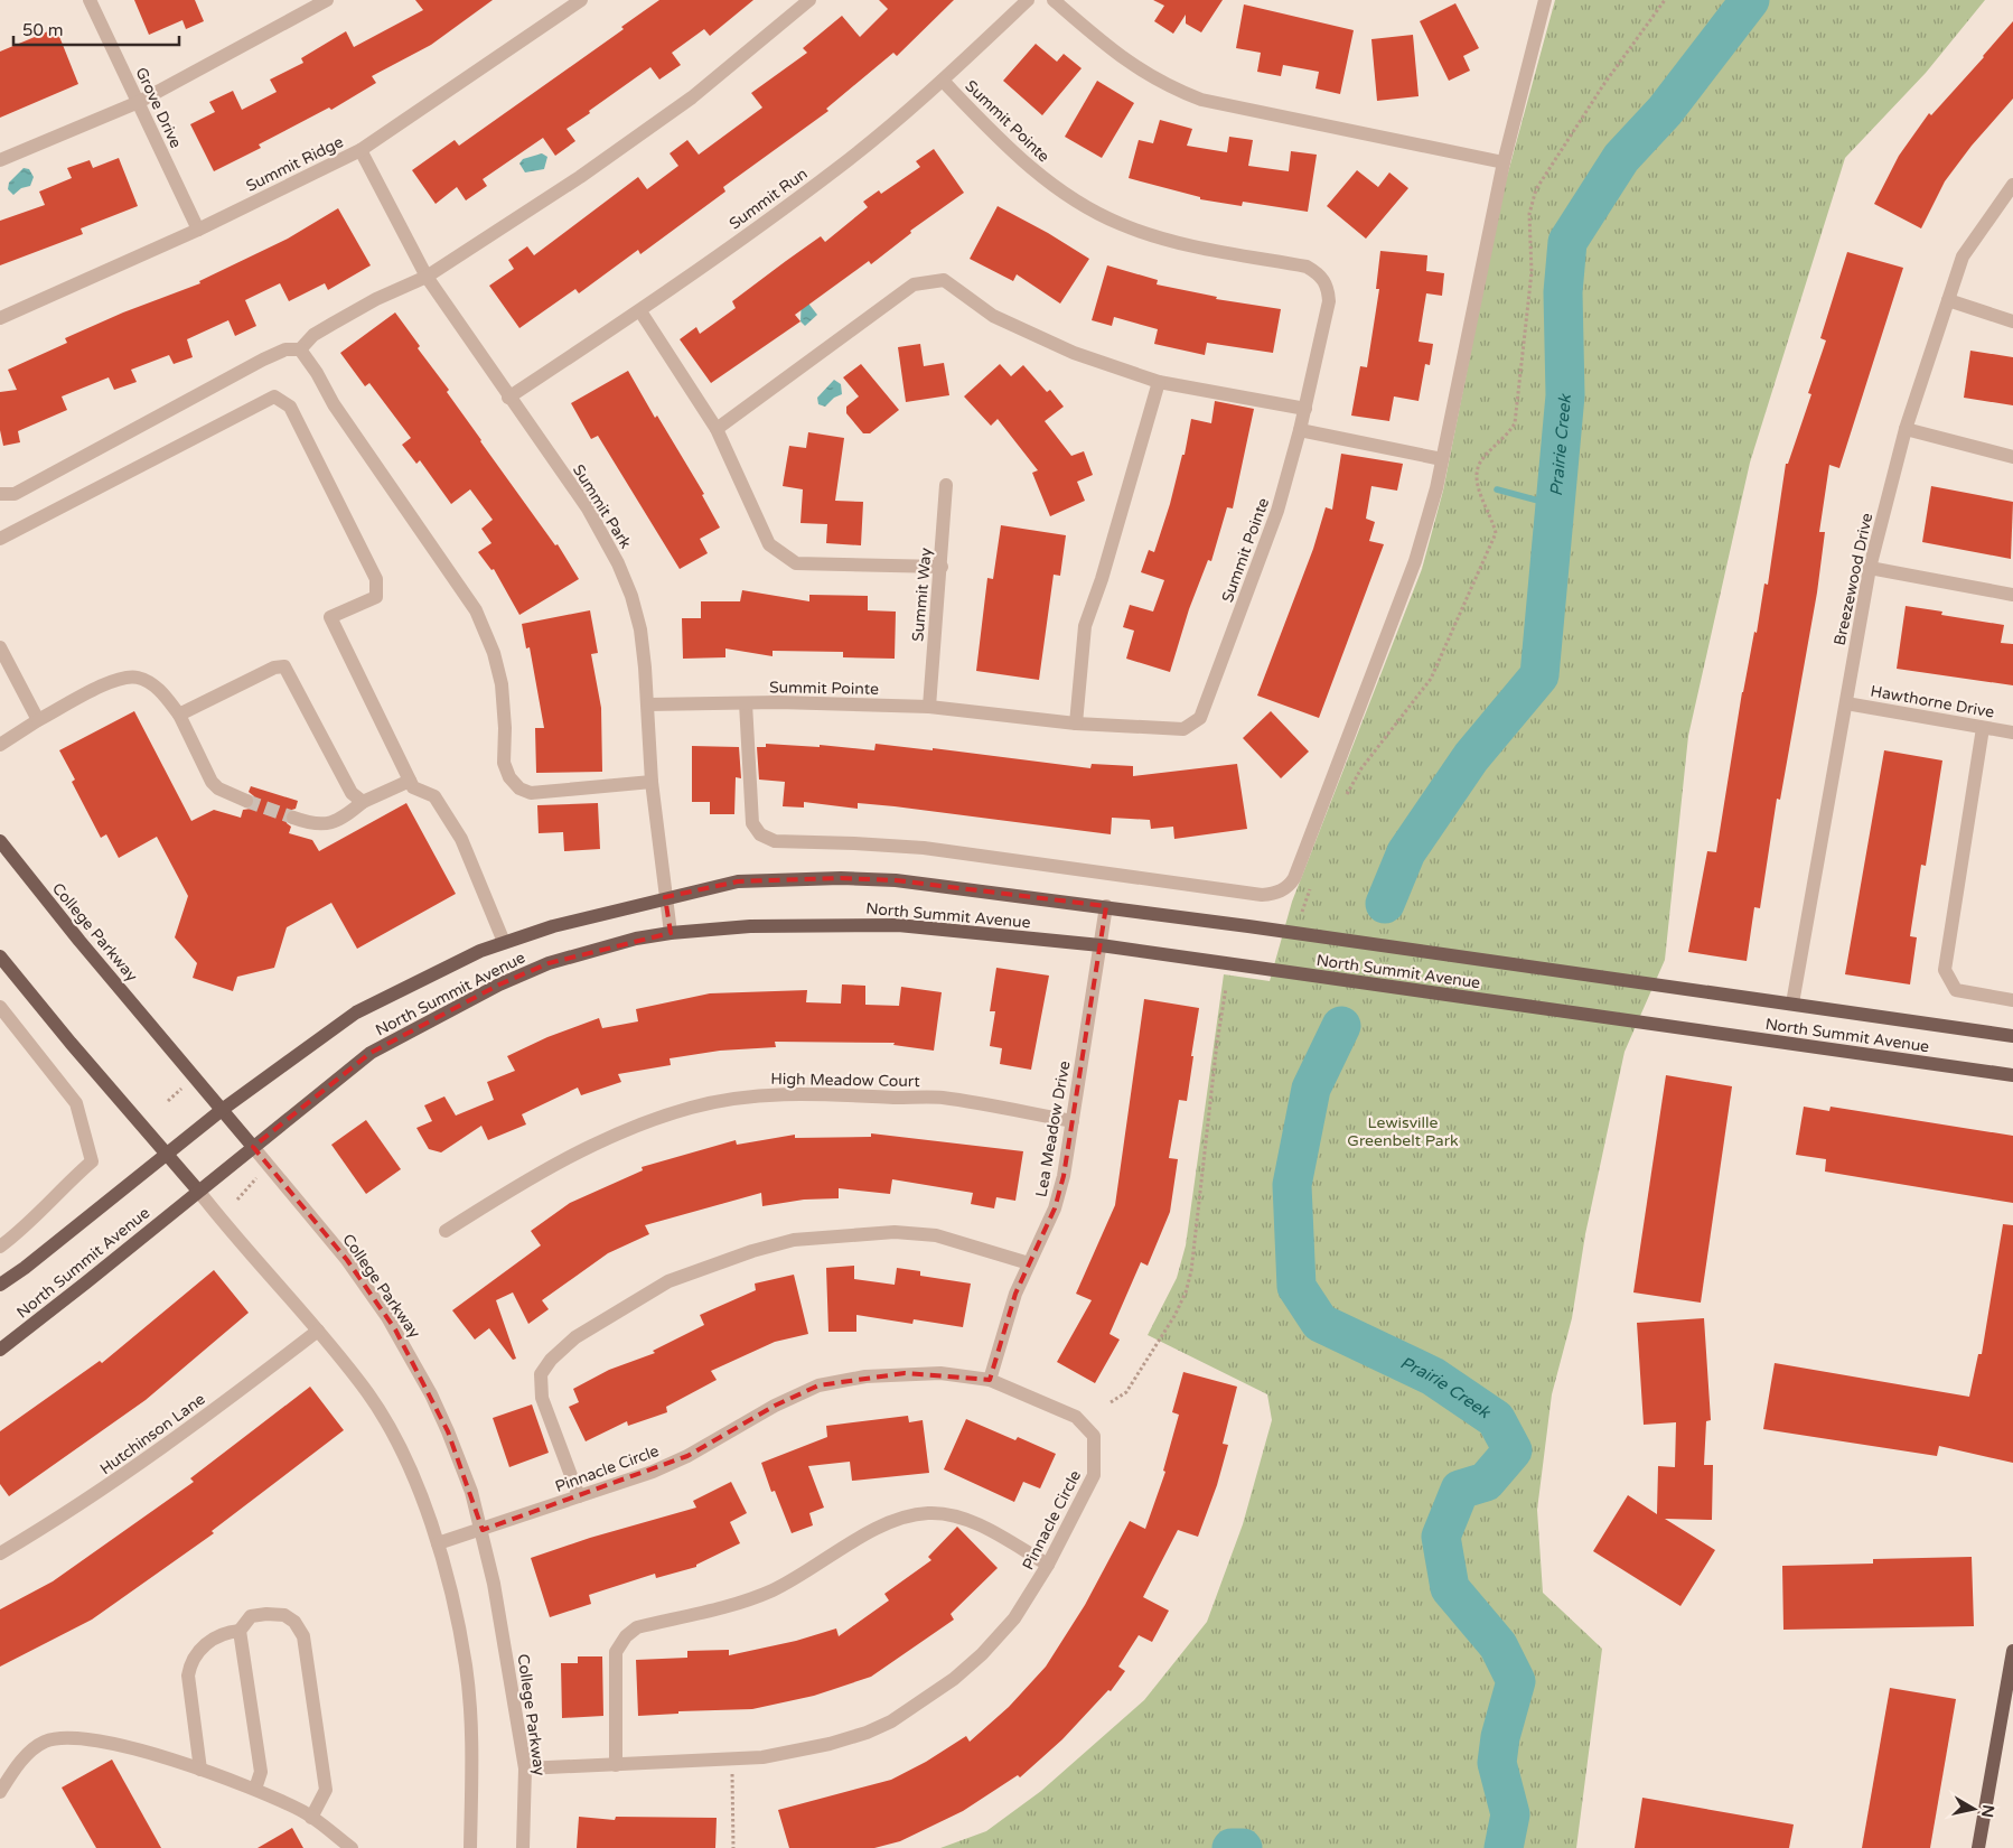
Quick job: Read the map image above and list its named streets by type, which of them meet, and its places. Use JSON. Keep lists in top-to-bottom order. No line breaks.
{"streets":{"main road":["North Summit Avenue","College Parkway"],"street":["Grove Drive","Summit Pointe","Summit Ridge","Summit Run","Summit Park","Breezewood Drive","Summit Way","Hawthorne Drive","High Meadow Court","Lea Meadow Drive","Hutchinson Lane","Pinnacle Circle"]},"crossings":[["Grove Drive","Summit Ridge"],["Summit Pointe","Summit Run"],["Summit Pointe","Summit Park"],["Summit Pointe","Summit Way"],["Summit Ridge","Summit Park"],["Summit Run","Summit Park"],["Summit Park","North Summit Avenue"],["Breezewood Drive","Hawthorne Drive"],["Breezewood Drive","North Summit Avenue"],["North Summit Avenue","College Parkway"],["North Summit Avenue","Lea Meadow Drive"],["College Parkway","Pinnacle Circle"],["High Meadow Court","Lea Meadow Drive"],["Lea Meadow Drive","Pinnacle Circle"]],"water":["Prairie Creek"],"parks":["Lewisville Greenbelt Park"],"scale_bar":"50 m","north":"right"}
